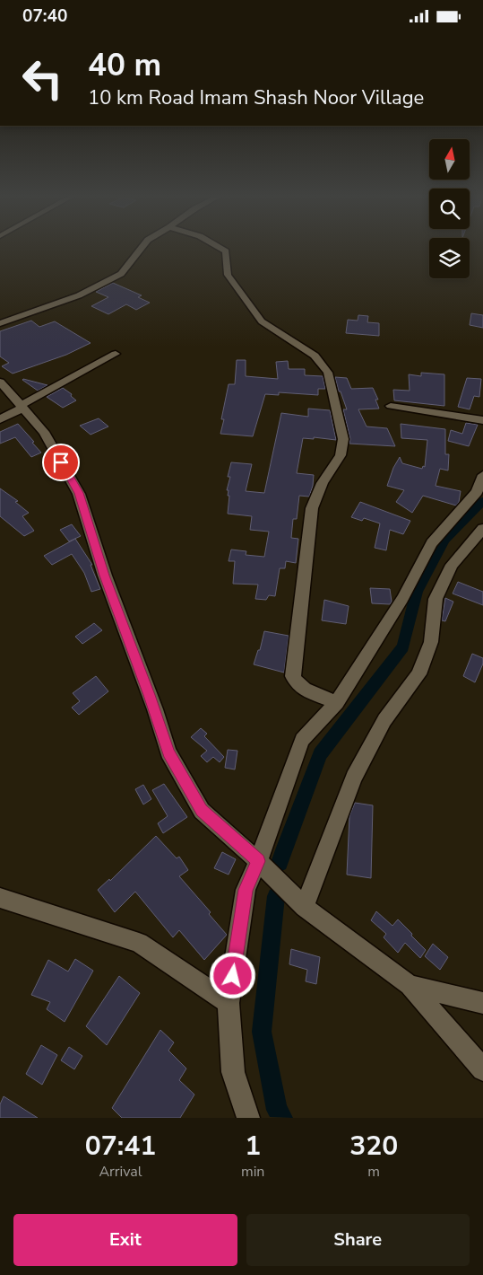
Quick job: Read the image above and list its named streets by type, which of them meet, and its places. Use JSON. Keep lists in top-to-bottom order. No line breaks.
{"north":"top","page":{"status":"07:40","turn":["40 m","10 km Road Imam Shash Noor Village"],"eta":["07:41","Arrival","1","min","320","m"],"buttons":["Exit","Share"]}}
